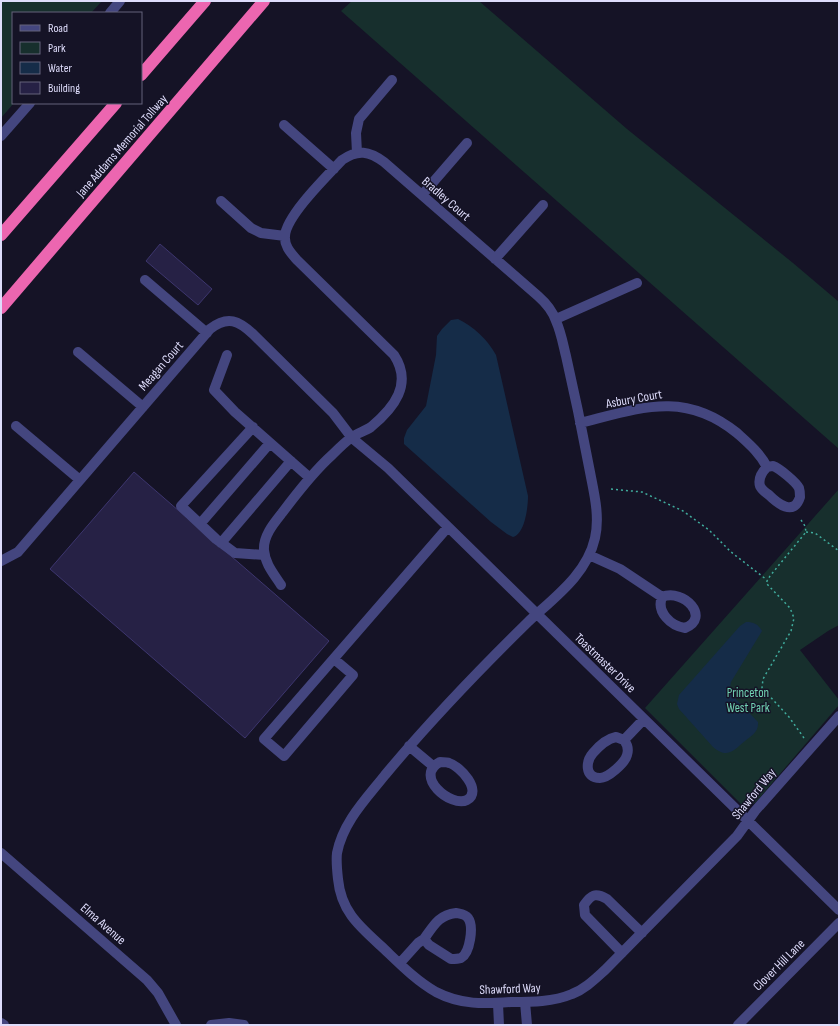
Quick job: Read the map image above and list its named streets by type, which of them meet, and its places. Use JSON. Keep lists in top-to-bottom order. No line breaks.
{"streets":{"highway":["Jane Addams Memorial Tollway"],"street":["Bradley Court","Meagan Court","Asbury Court","Toastmaster Drive","Shawford Way","Elma Avenue","Clover Hill Lane"]},"crossings":[["Bradley Court","Asbury Court"],["Bradley Court","Toastmaster Drive"],["Bradley Court","Shawford Way"],["Meagan Court","Toastmaster Drive"],["Toastmaster Drive","Shawford Way"]],"parks":["Princeton West Park"],"legend":["Road","Park","Water","Building"]}
